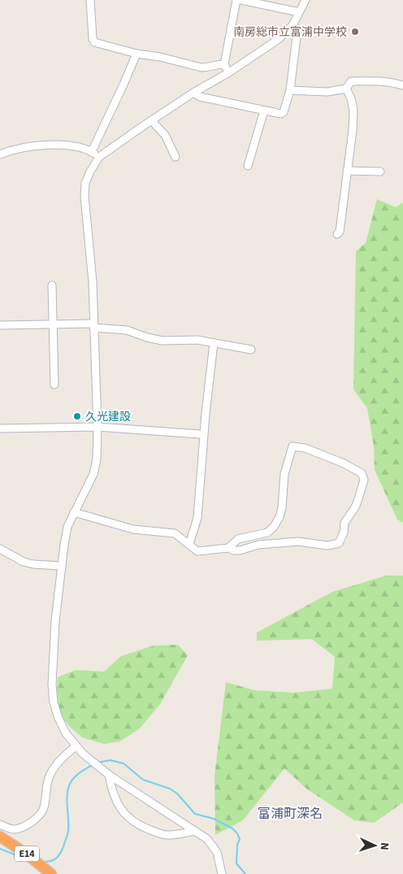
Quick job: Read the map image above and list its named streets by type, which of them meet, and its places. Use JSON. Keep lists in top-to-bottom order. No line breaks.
{"streets":{"highway":["E14"]},"districts":["富浦町深名"],"places":["南房総市立富浦中学校","久光建設"],"north":"right"}
